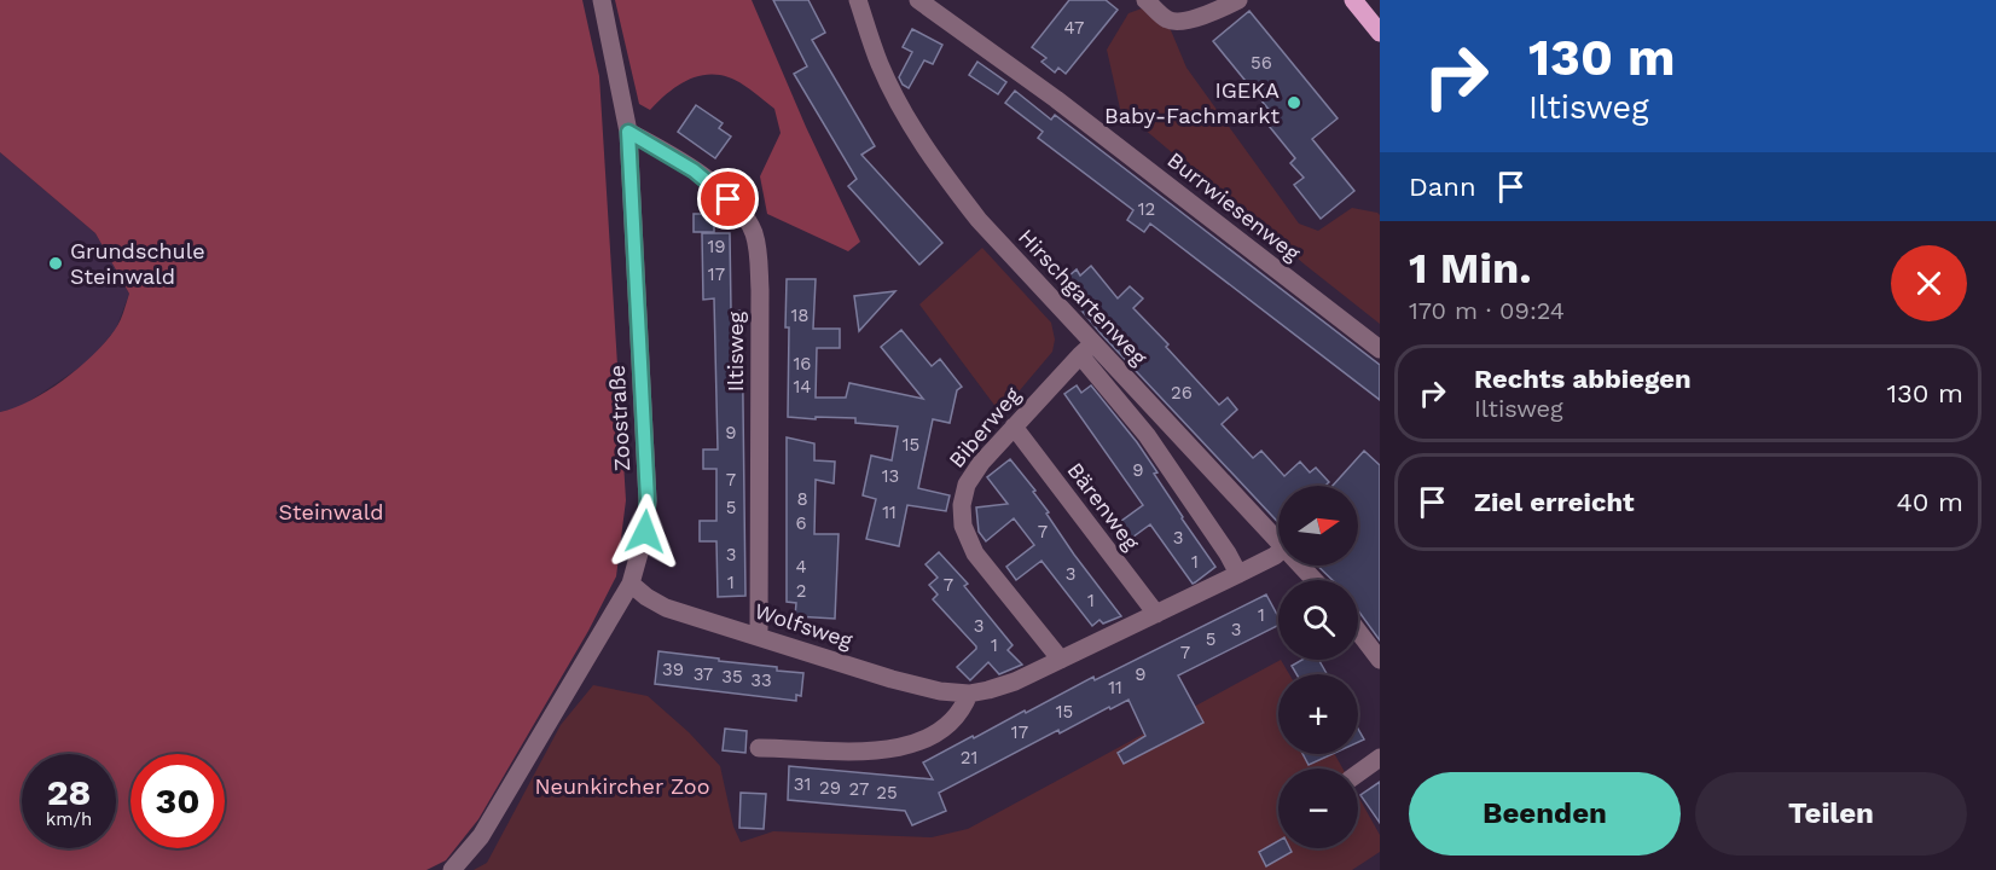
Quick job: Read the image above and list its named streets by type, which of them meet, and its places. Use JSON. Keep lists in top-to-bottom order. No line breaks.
{"streets":{"street":["Burrwiesenweg","Hirschgartenweg","Iltisweg","Zoostraße","Biberweg","Bärenweg","Wolfsweg"]},"crossings":[["Hirschgartenweg","Biberweg"],["Hirschgartenweg","Wolfsweg"],["Iltisweg","Zoostraße"],["Iltisweg","Wolfsweg"],["Zoostraße","Wolfsweg"],["Biberweg","Bärenweg"],["Biberweg","Wolfsweg"],["Bärenweg","Wolfsweg"]],"parks":["Steinwald","Neunkircher Zoo"],"places":["IGEKA Baby-Fachmarkt","Grundschule Steinwald"],"house_numbers":["47","56","12","19","17","18","16","14","26","9","15","9","13","7","8","5","11","6","7","3","3","1","4","3","1","7","2","1","1","3","3","5","1","7","39","37","9","35","33","11","15","17","21","31","29","27","25"],"north":"right","page":{"turn":["130 m","Iltisweg"],"then":"Dann","heading":["1 Min.","170 m · 09:24"],"list":[{"name":"Rechts abbiegen","note":"Iltisweg","value":"130 m"},{"name":"Ziel erreicht","value":"40 m"}],"map_buttons":["+","−"],"speed":"28 km/h","limit":"30","buttons":["Beenden","Teilen"]}}
